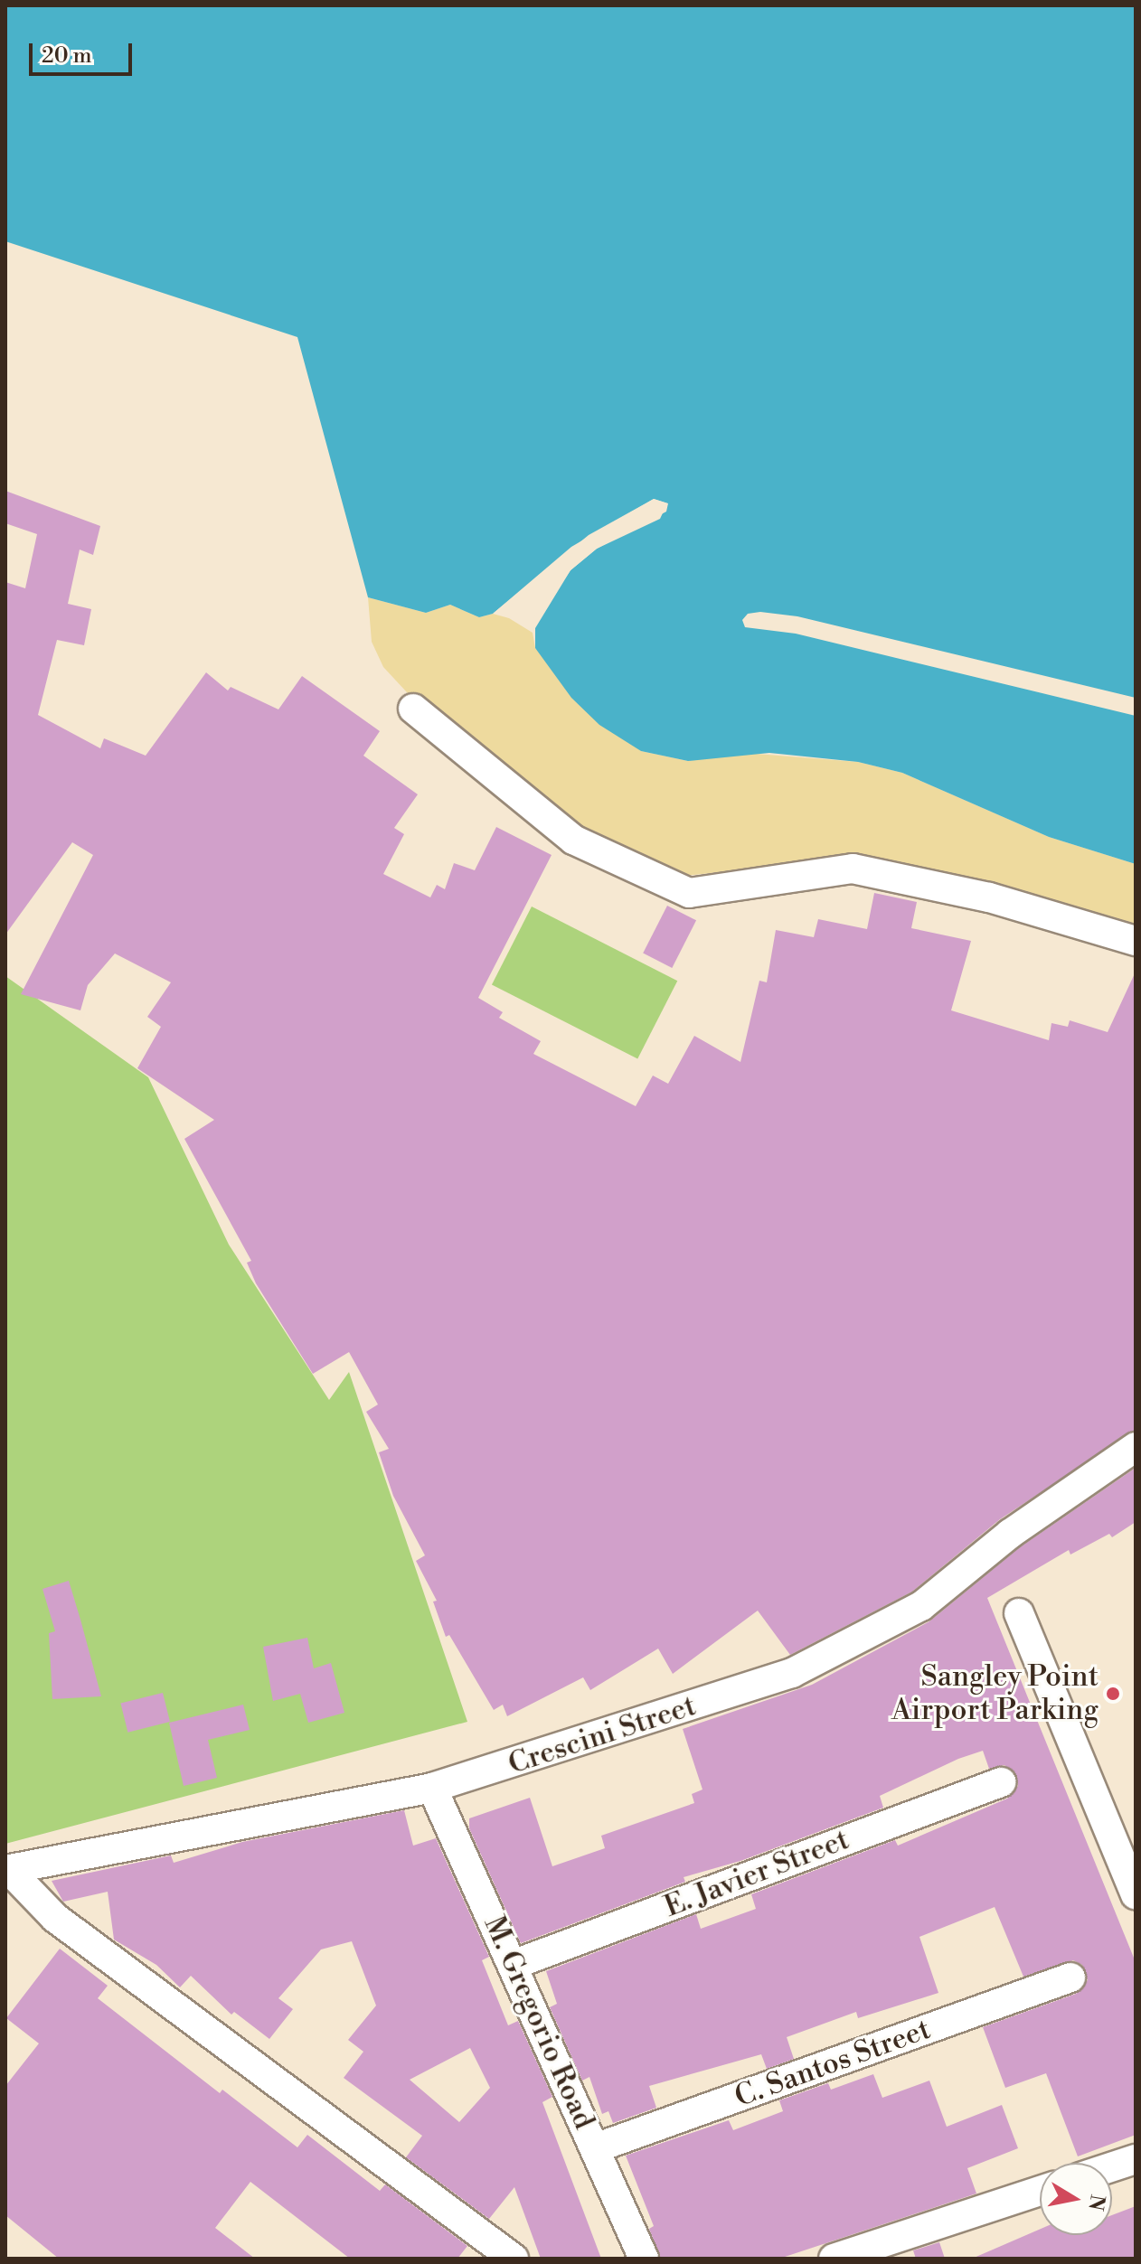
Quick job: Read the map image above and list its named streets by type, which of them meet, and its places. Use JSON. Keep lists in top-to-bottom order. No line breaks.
{"streets":{"street":["Crescini Street","E. Javier Street","M. Gregorio Road","C. Santos Street"]},"crossings":[["Crescini Street","M. Gregorio Road"],["E. Javier Street","M. Gregorio Road"],["M. Gregorio Road","C. Santos Street"]],"places":["Sangley Point Airport Parking"],"scale_bar":"20 m","north":"right"}
